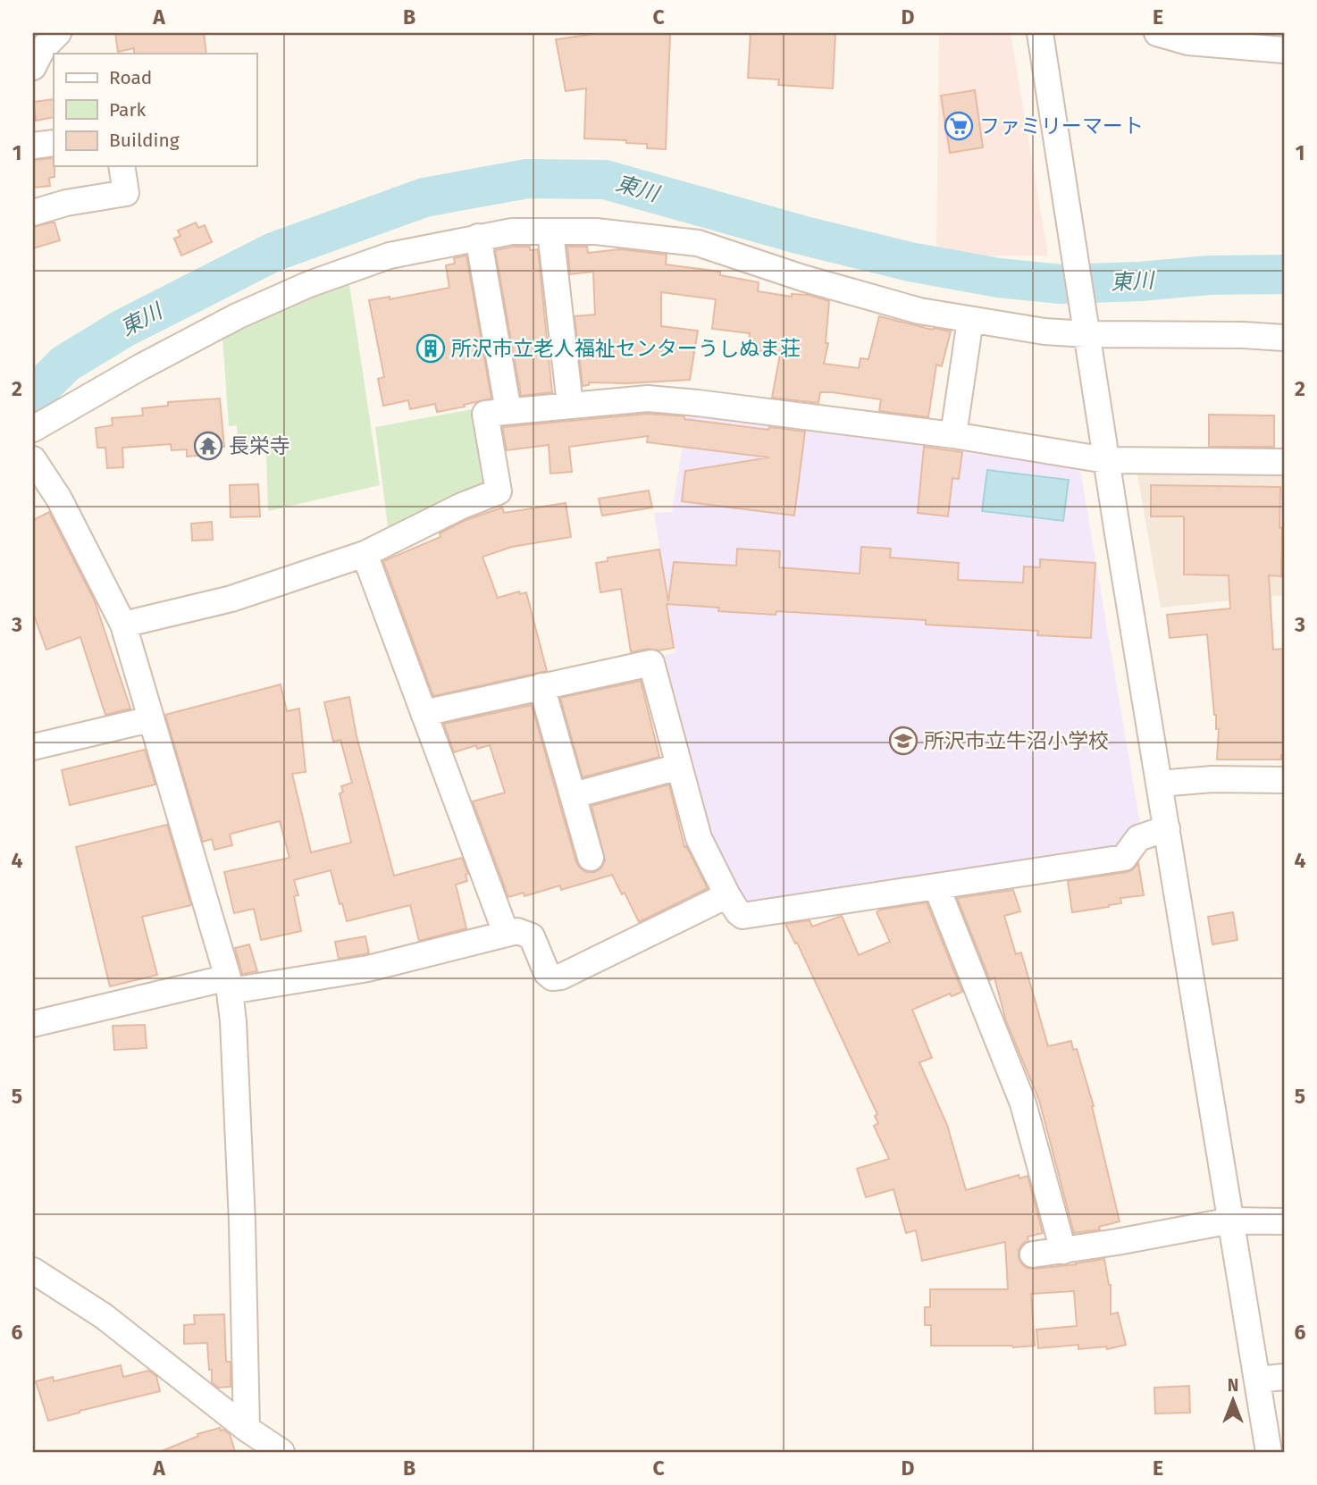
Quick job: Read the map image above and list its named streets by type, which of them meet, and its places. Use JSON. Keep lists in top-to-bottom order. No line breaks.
{"water":["東川"],"places":{"supermarket":["ファミリーマート"],"building":["所沢市立老人福祉センターうしぬま荘"],"temple":["長栄寺"],"school or university":["所沢市立牛沼小学校"]},"legend":["Road","Park","Building"],"north":"top","grid":{"columns":["A","B","C","D","E"],"rows":["1","2","3","4","5","6"]}}
